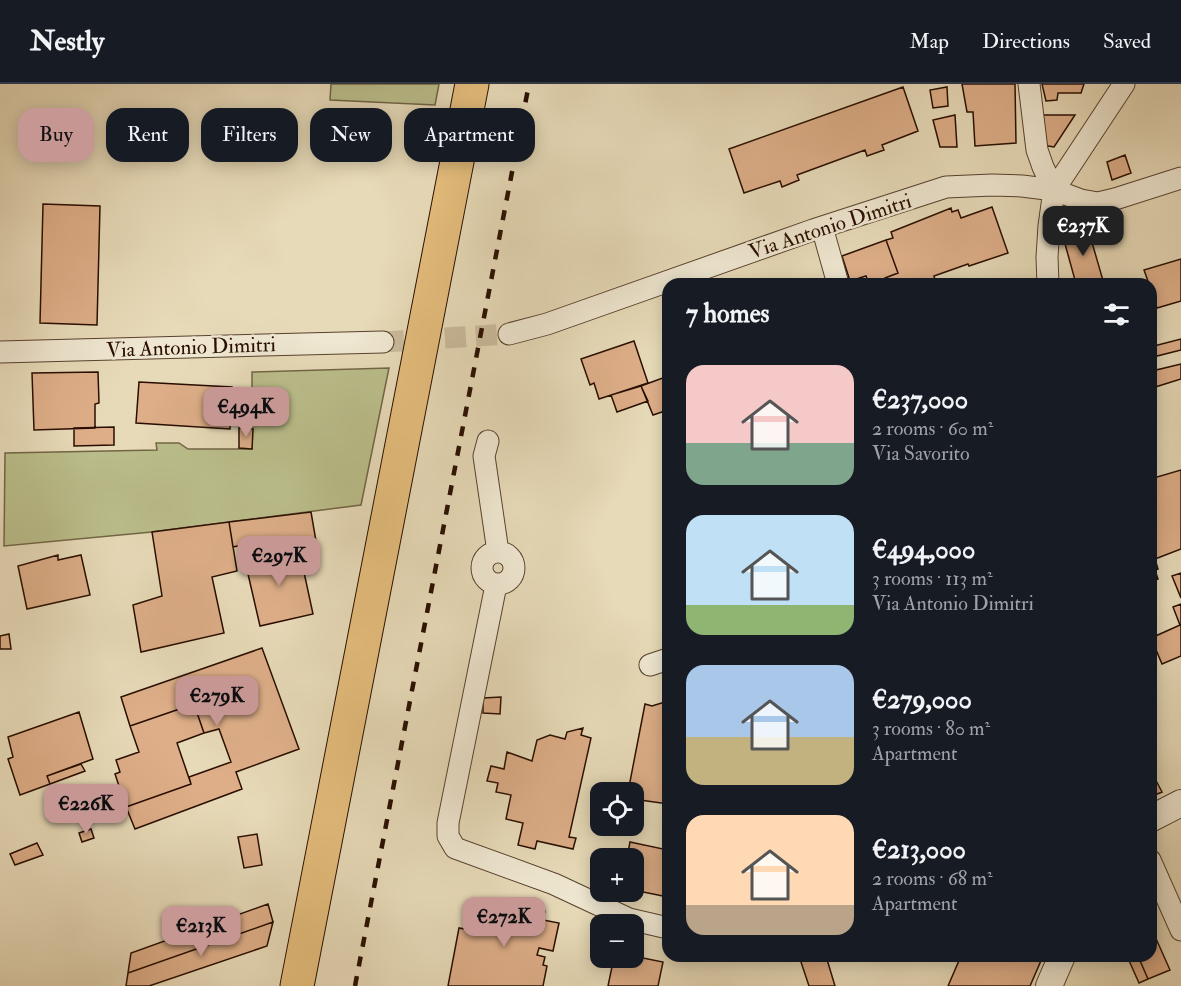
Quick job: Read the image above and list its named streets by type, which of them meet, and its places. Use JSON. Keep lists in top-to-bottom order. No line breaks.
{"streets":{"street":["Via Antonio Dimitri"]},"page":{"header":"Nestly","nav":["Map","Directions","Saved"],"chip":["Buy","Rent","Filters","New","Apartment"],"price":["€237K","€494K","€297K","€279K","€226K","€272K","€213K"],"heading":"7 homes","list":[{"name":"€237,000","note":"2 rooms · 60 m² · Via Savorito"},{"name":"€494,000","note":"3 rooms · 113 m² · Via Antonio Dimitri"},{"name":"€279,000","note":"3 rooms · 80 m² · Apartment"},{"name":"€213,000","note":"2 rooms · 68 m² · Apartment"}],"map_buttons":["+","−"]}}
